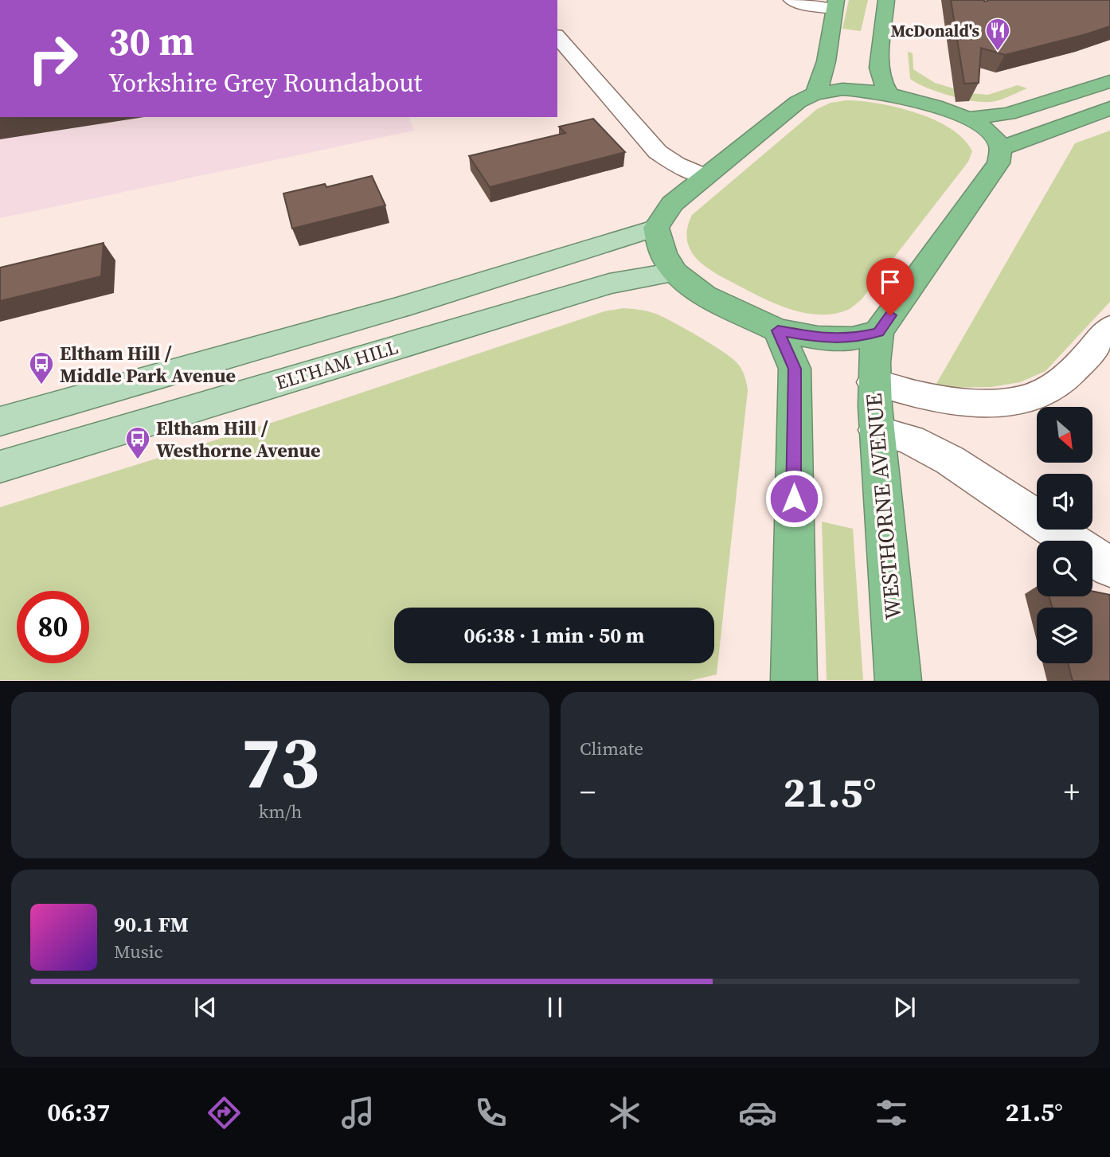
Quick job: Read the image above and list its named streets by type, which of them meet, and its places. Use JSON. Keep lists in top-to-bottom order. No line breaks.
{"streets":{"highway":["WESTHORNE AVENUE"],"main road":["ELTHAM HILL"]},"places":{"restaurant":["McDonald's"],"bus stop":["Eltham Hill / Middle Park Avenue","Eltham Hill / Westhorne Avenue"]},"north":"bottom right","page":{"turn":["30 m","Yorkshire Grey Roundabout"],"limit":"80","trip":"06:38 · 1 min · 50 m","tile":[["73","km/h"],"Climate"],"heat":["−","21.5°","+"],"song":["90.1 FM","Music"],"tabs":["06:37","21.5°"]}}
